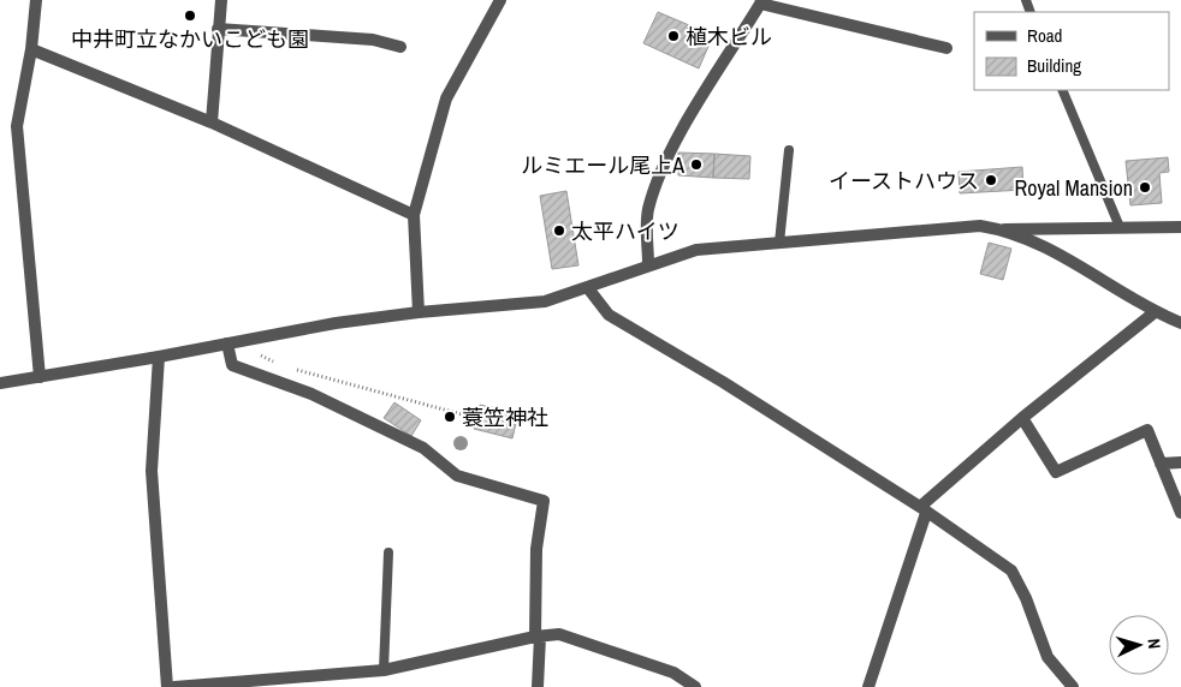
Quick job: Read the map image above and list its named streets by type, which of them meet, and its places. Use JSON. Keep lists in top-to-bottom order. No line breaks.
{"places":["中井町立なかいこども園","植木ビル","ルミエール尾上A","イーストハウス","Royal Mansion","太平ハイツ","蓑笠神社"],"legend":["Road","Building"],"north":"right"}
